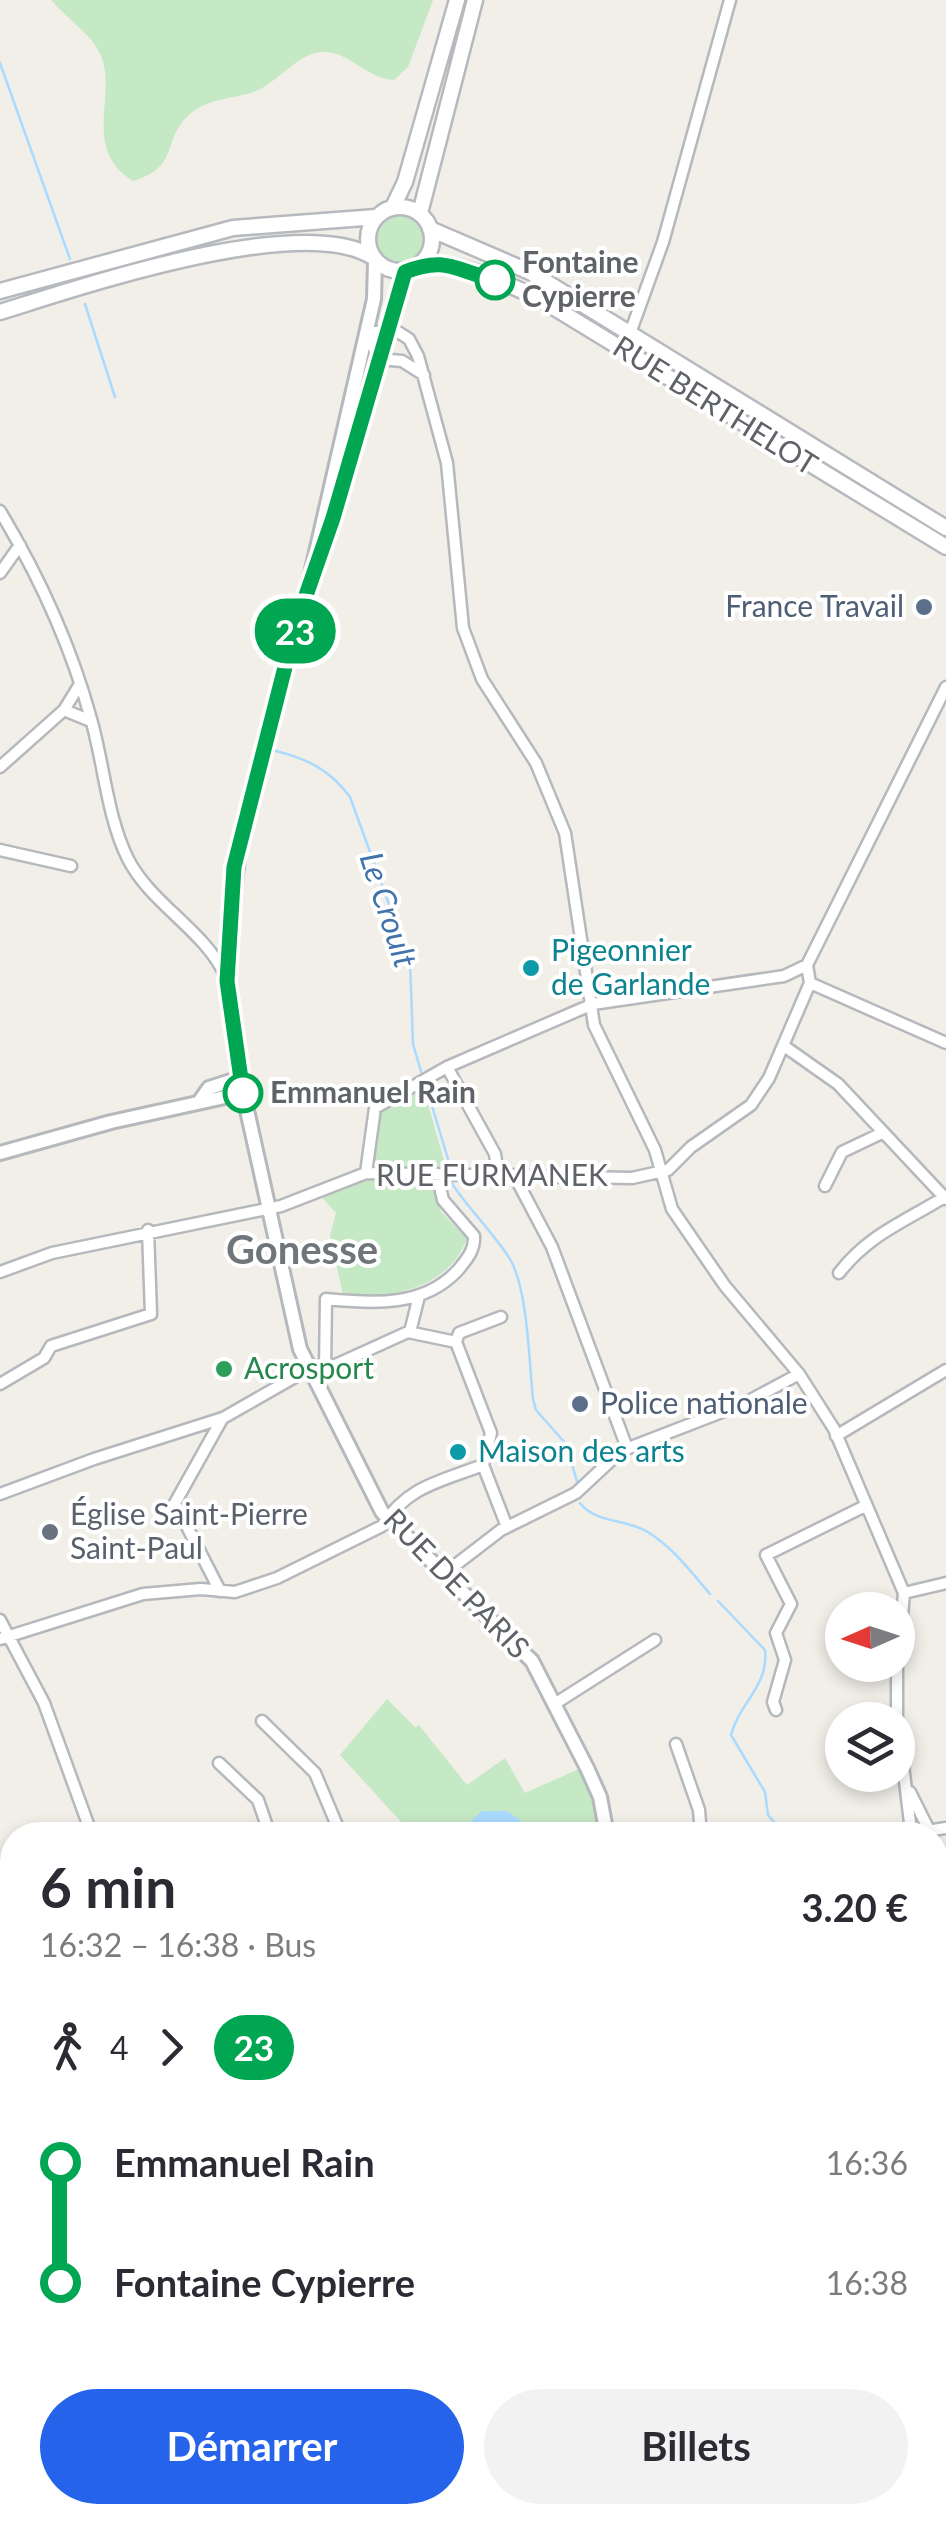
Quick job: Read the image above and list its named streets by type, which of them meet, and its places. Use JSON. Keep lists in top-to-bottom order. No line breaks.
{"streets":{"main road":["RUE BERTHELOT"],"street":["RUE FURMANEK","RUE DE PARIS"]},"crossings":[["RUE BERTHELOT","RUE DE PARIS"],["RUE FURMANEK","RUE DE PARIS"]],"districts":["Gonesse"],"water":["Le Croult"],"places":["Fontaine Cypierre","France Travail","Pigeonnier de Garlande","Emmanuel Rain","Acrosport","Police nationale","Maison des arts","Église Saint-Pierre Saint-Paul"],"lines":["bus line 23"],"north":"left","page":{"on_map":"23","heading":["6 min","16:32 – 16:38 · Bus","3.20 €"],"legs":["4","23"],"list":[{"name":"Emmanuel Rain","value":"16:36"},{"name":"Fontaine Cypierre","value":"16:38"}],"buttons":["Démarrer","Billets"]}}
